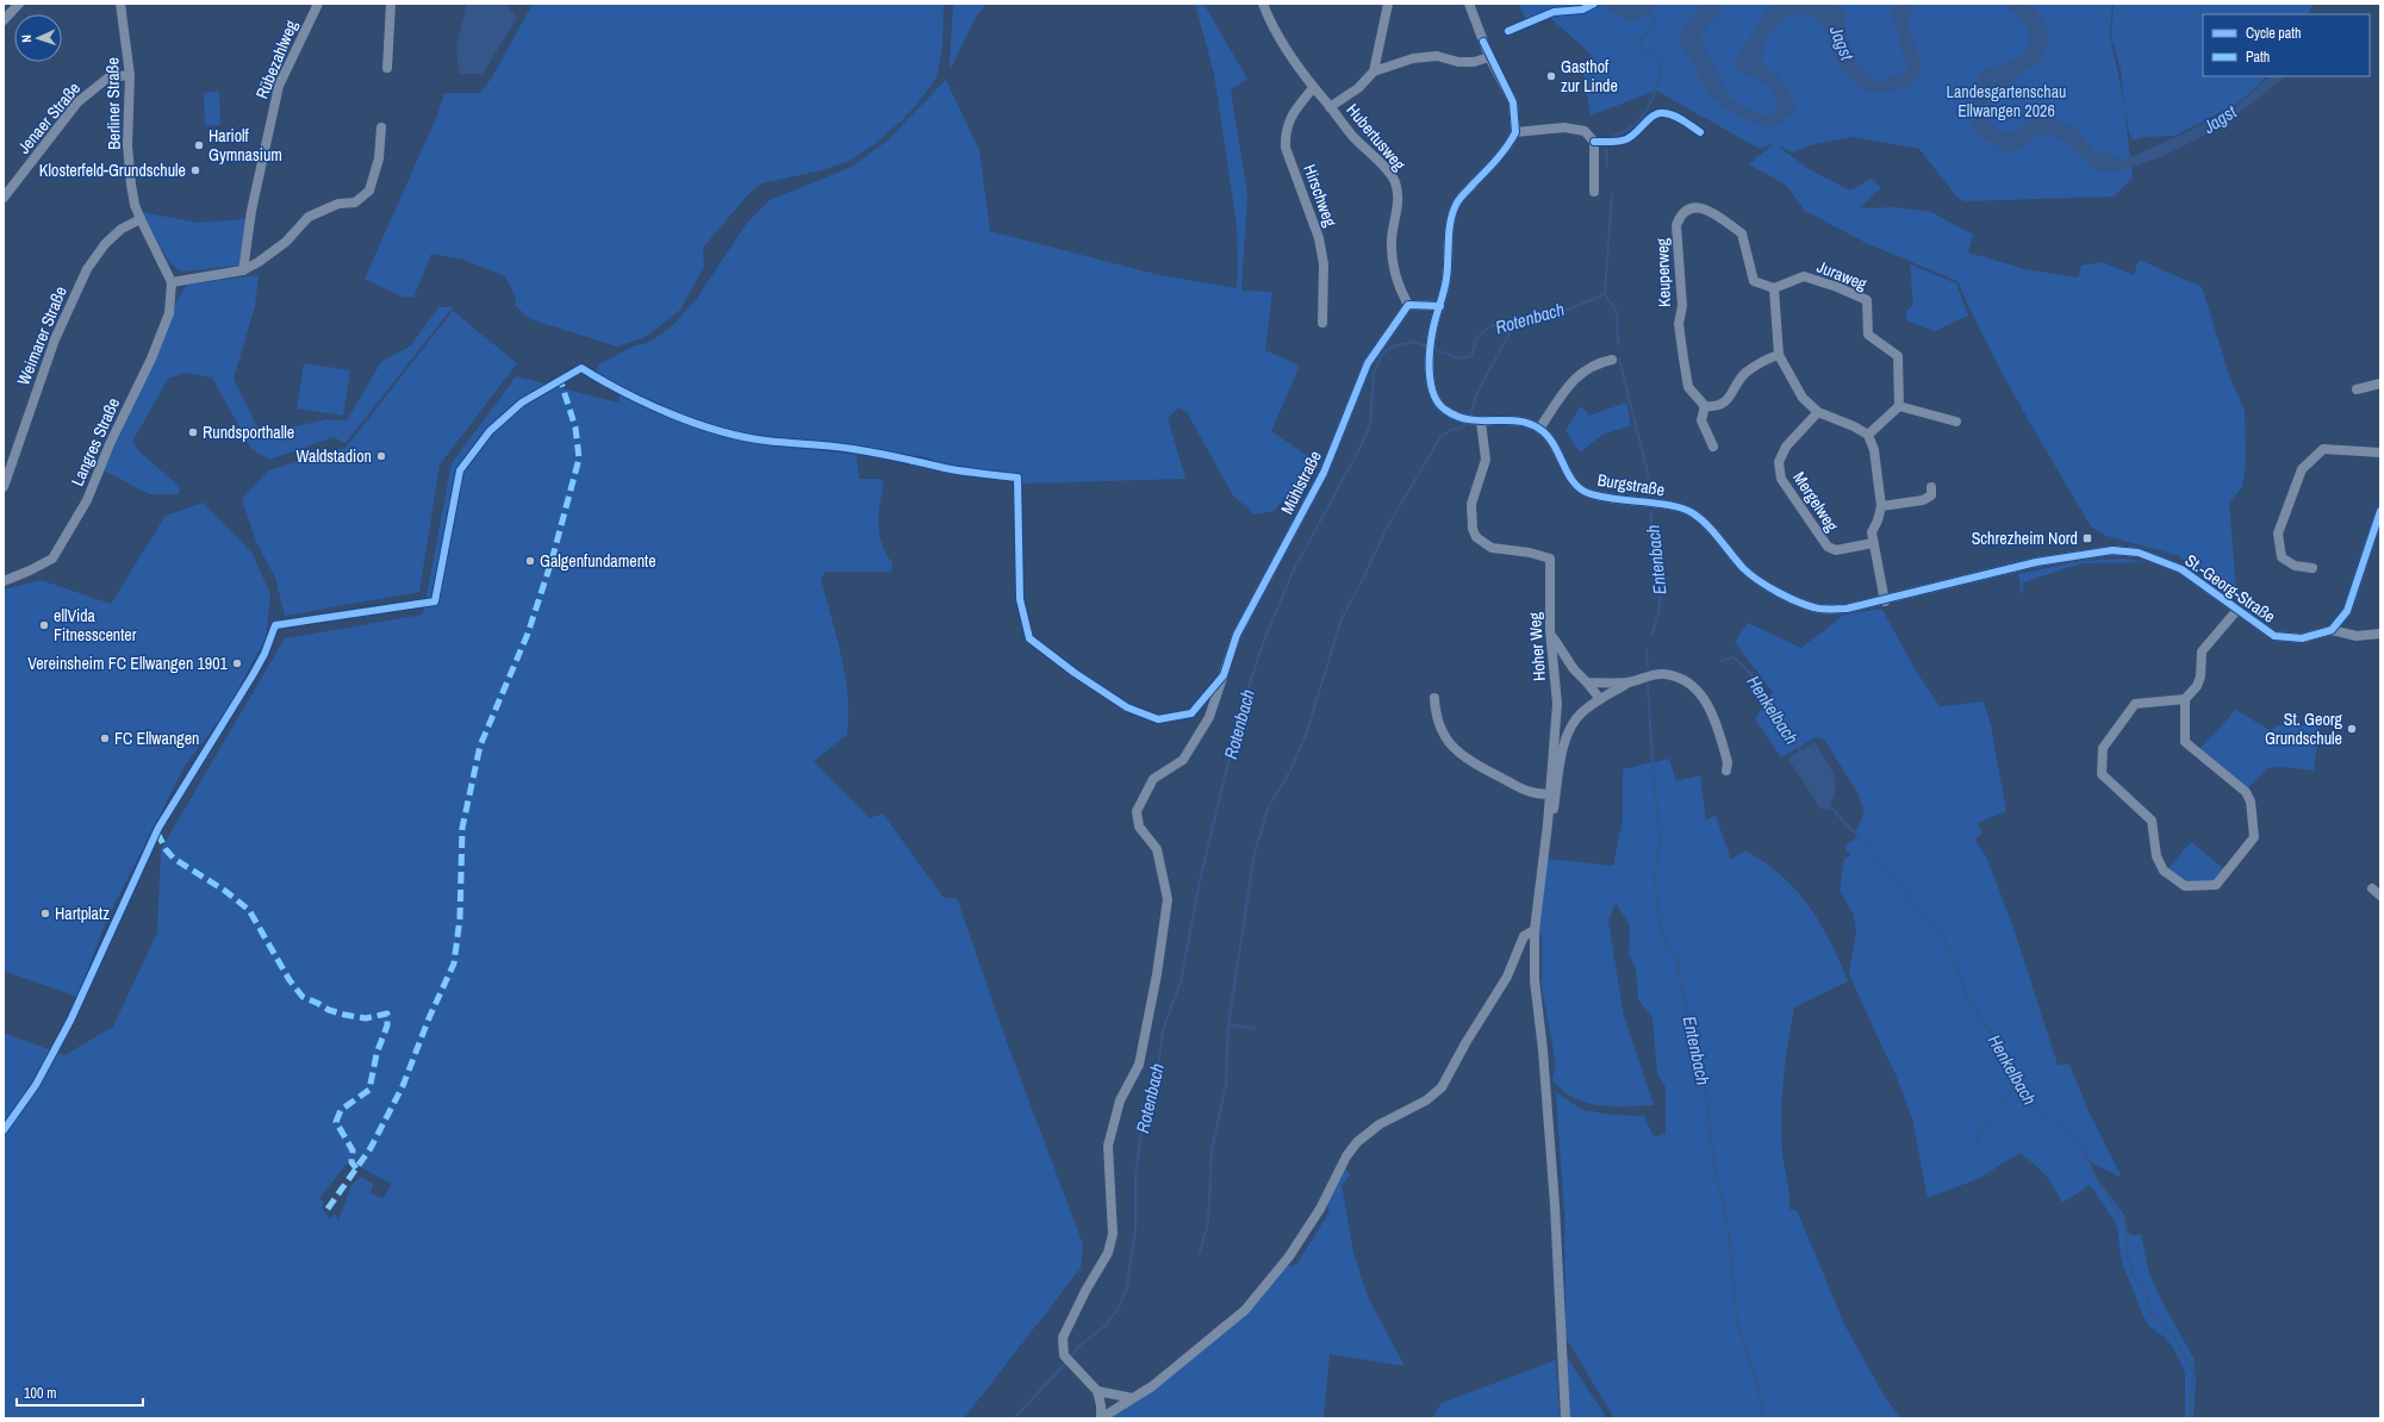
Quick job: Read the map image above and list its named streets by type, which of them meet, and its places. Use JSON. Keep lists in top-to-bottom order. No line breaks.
{"streets":{"street":["Rübezahlweg","Berliner Straße","Jenaer Straße","Hubertusweg","Hirschweg","Keuperweg","Juraweg","Weimarer Straße","Langres Straße","Mühlstraße","Burgstraße","Mergelweg","St.-Georg-Straße","Hoher Weg"]},"crossings":[["Berliner Straße","Jenaer Straße"],["Berliner Straße","Weimarer Straße"],["Berliner Straße","Langres Straße"],["Hubertusweg","Hirschweg"],["Hubertusweg","Mühlstraße"],["Keuperweg","Juraweg"],["Burgstraße","St.-Georg-Straße"]],"water":["Jagst","Rotenbach","Entenbach","Henkelbach"],"parks":["Landesgartenschau Ellwangen 2026"],"places":{"other":["Gasthof zur Linde","Hariolf Gymnasium","Klosterfeld-Grundschule","Rundsporthalle","Waldstadion","Galgenfundamente","ellVida Fitnesscenter","Vereinsheim FC Ellwangen 1901","St. Georg Grundschule","FC Ellwangen","Hartplatz"],"transit":["Schrezheim Nord"]},"legend":["Cycle path","Path"],"scale_bar":"100 m","north":"left"}
